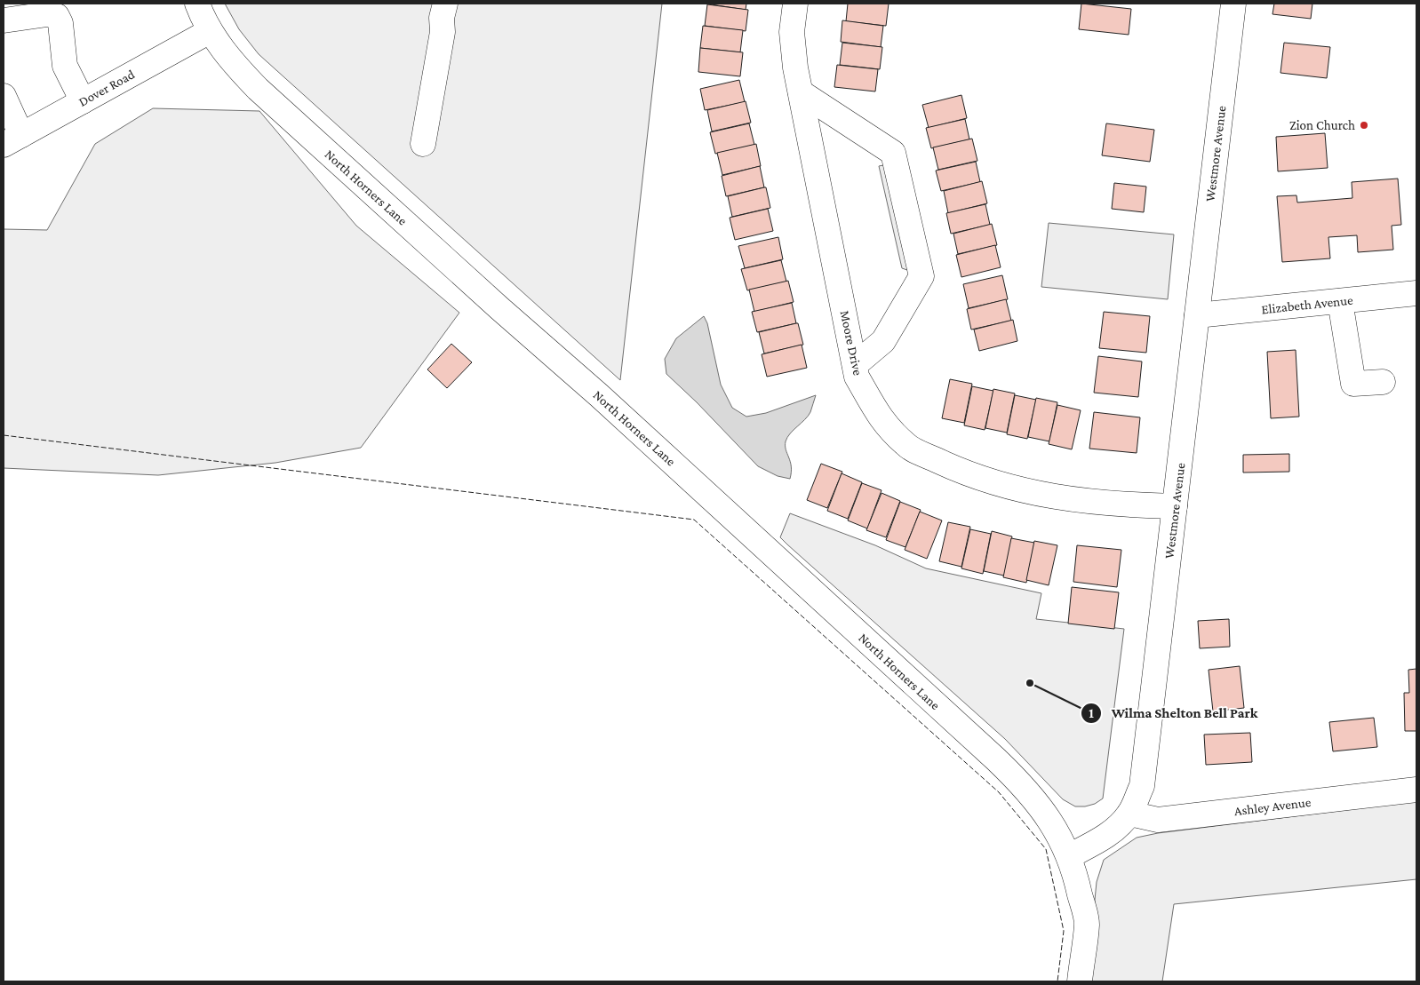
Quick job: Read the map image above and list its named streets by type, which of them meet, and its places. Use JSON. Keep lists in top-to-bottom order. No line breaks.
{"streets":{"street":["Dover Road","Westmore Avenue","North Horners Lane","Elizabeth Avenue","Moore Drive","Ashley Avenue"]},"crossings":[["Dover Road","North Horners Lane"],["Westmore Avenue","North Horners Lane"],["Westmore Avenue","Elizabeth Avenue"],["Westmore Avenue","Moore Drive"],["Westmore Avenue","Ashley Avenue"]],"places":["Zion Church","Wilma Shelton Bell Park"]}
